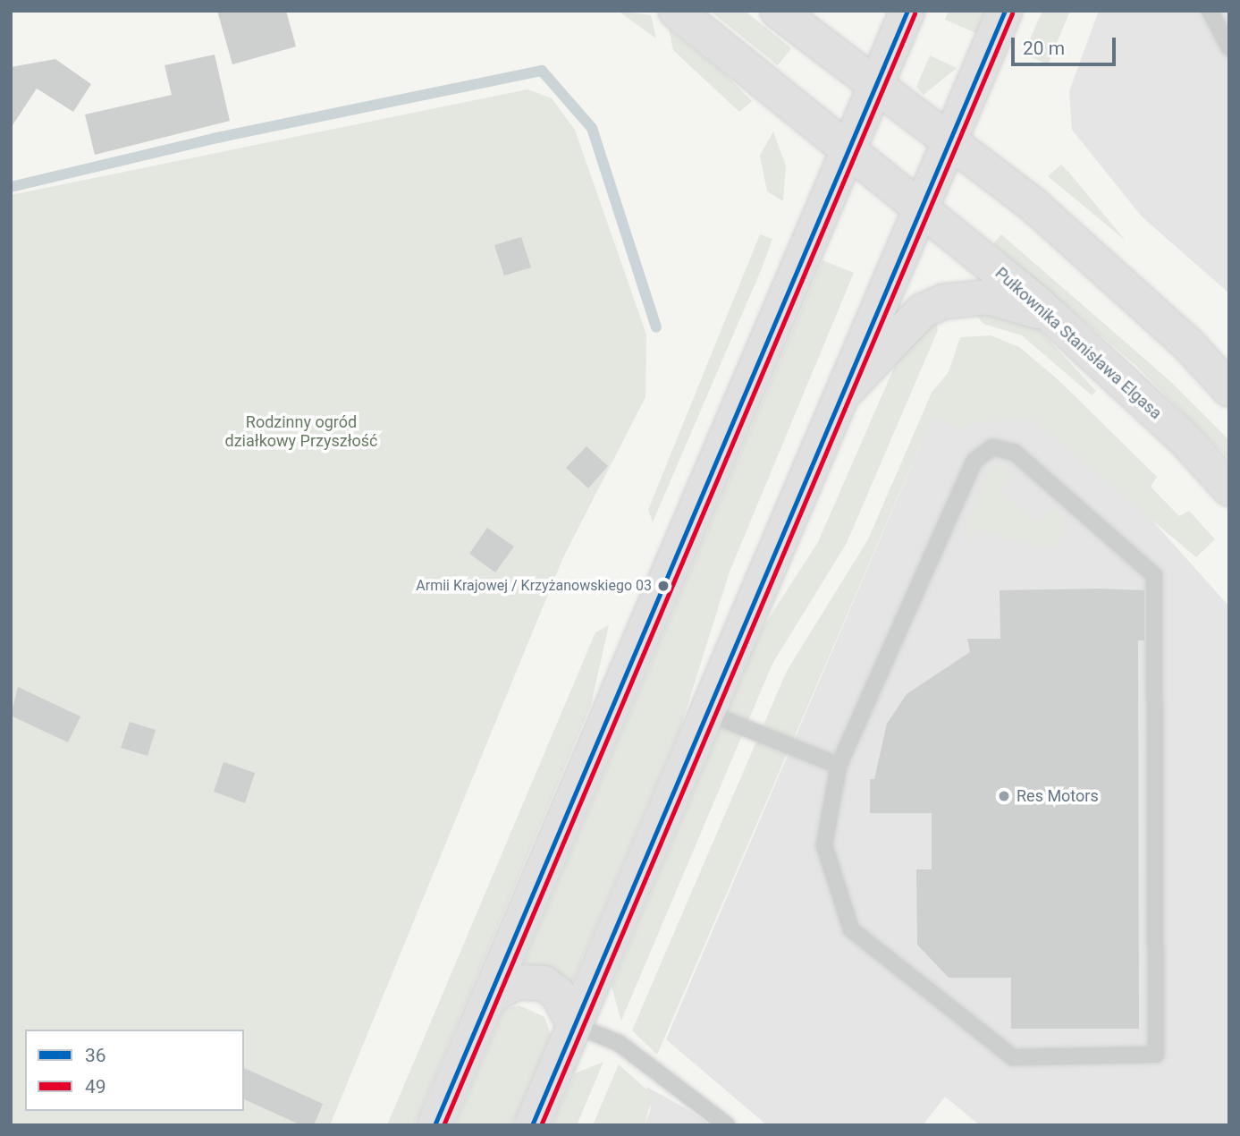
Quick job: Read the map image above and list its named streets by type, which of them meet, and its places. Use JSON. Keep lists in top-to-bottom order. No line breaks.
{"streets":{"main road":["Pułkownika Stanisława Elgasa"]},"parks":["Rodzinny ogród działkowy Przyszłość"],"places":["Armii Krajowej / Krzyżanowskiego 03","Res Motors"],"lines":["transit line 36","transit line 49"],"legend":["36","49"],"scale_bar":"20 m"}
